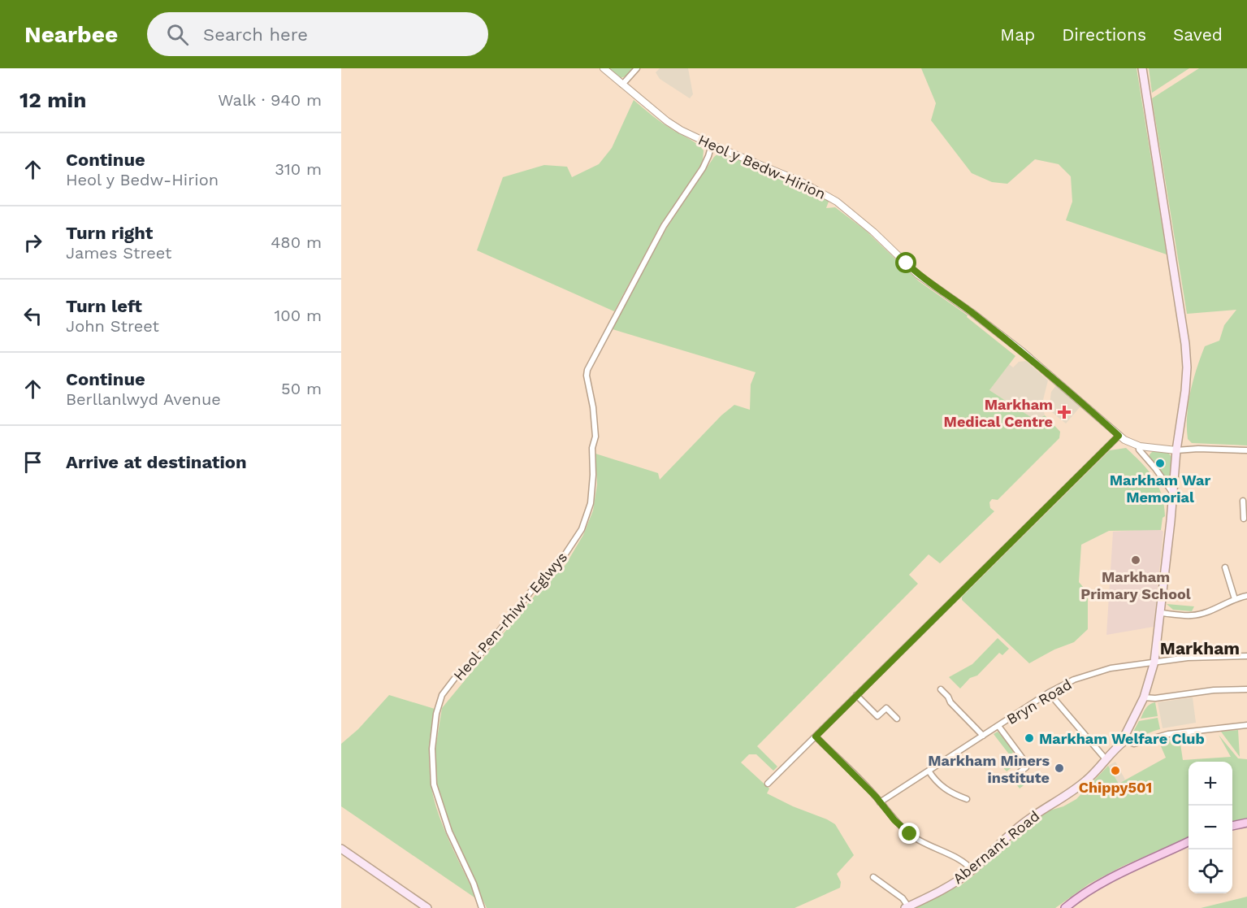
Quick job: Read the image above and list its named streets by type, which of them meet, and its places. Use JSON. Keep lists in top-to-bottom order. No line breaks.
{"streets":{"main road":["Abernant Road"],"street":["Heol y Bedw-Hirion","Heol Pen-rhiw'r Eglwys","Bryn Road"]},"crossings":[["Heol y Bedw-Hirion","Heol Pen-rhiw'r Eglwys"]],"districts":["Markham"],"places":{"health":["Markham Medical Centre"],"other":["Markham War Memorial","Markham Primary School","Markham Welfare Club","Markham Miners institute","Chippy501"]},"page":{"header":"Nearbee","search":"Search here","nav":["Map","Directions","Saved"],"heading":["12 min","Walk · 940 m"],"list":[["Continue","Heol y Bedw-Hirion","310 m"],["Turn right","James Street","480 m"],["Turn left","John Street","100 m"],["Continue","Berllanlwyd Avenue","50 m"],"Arrive at destination"],"map_buttons":["+","−"]}}
